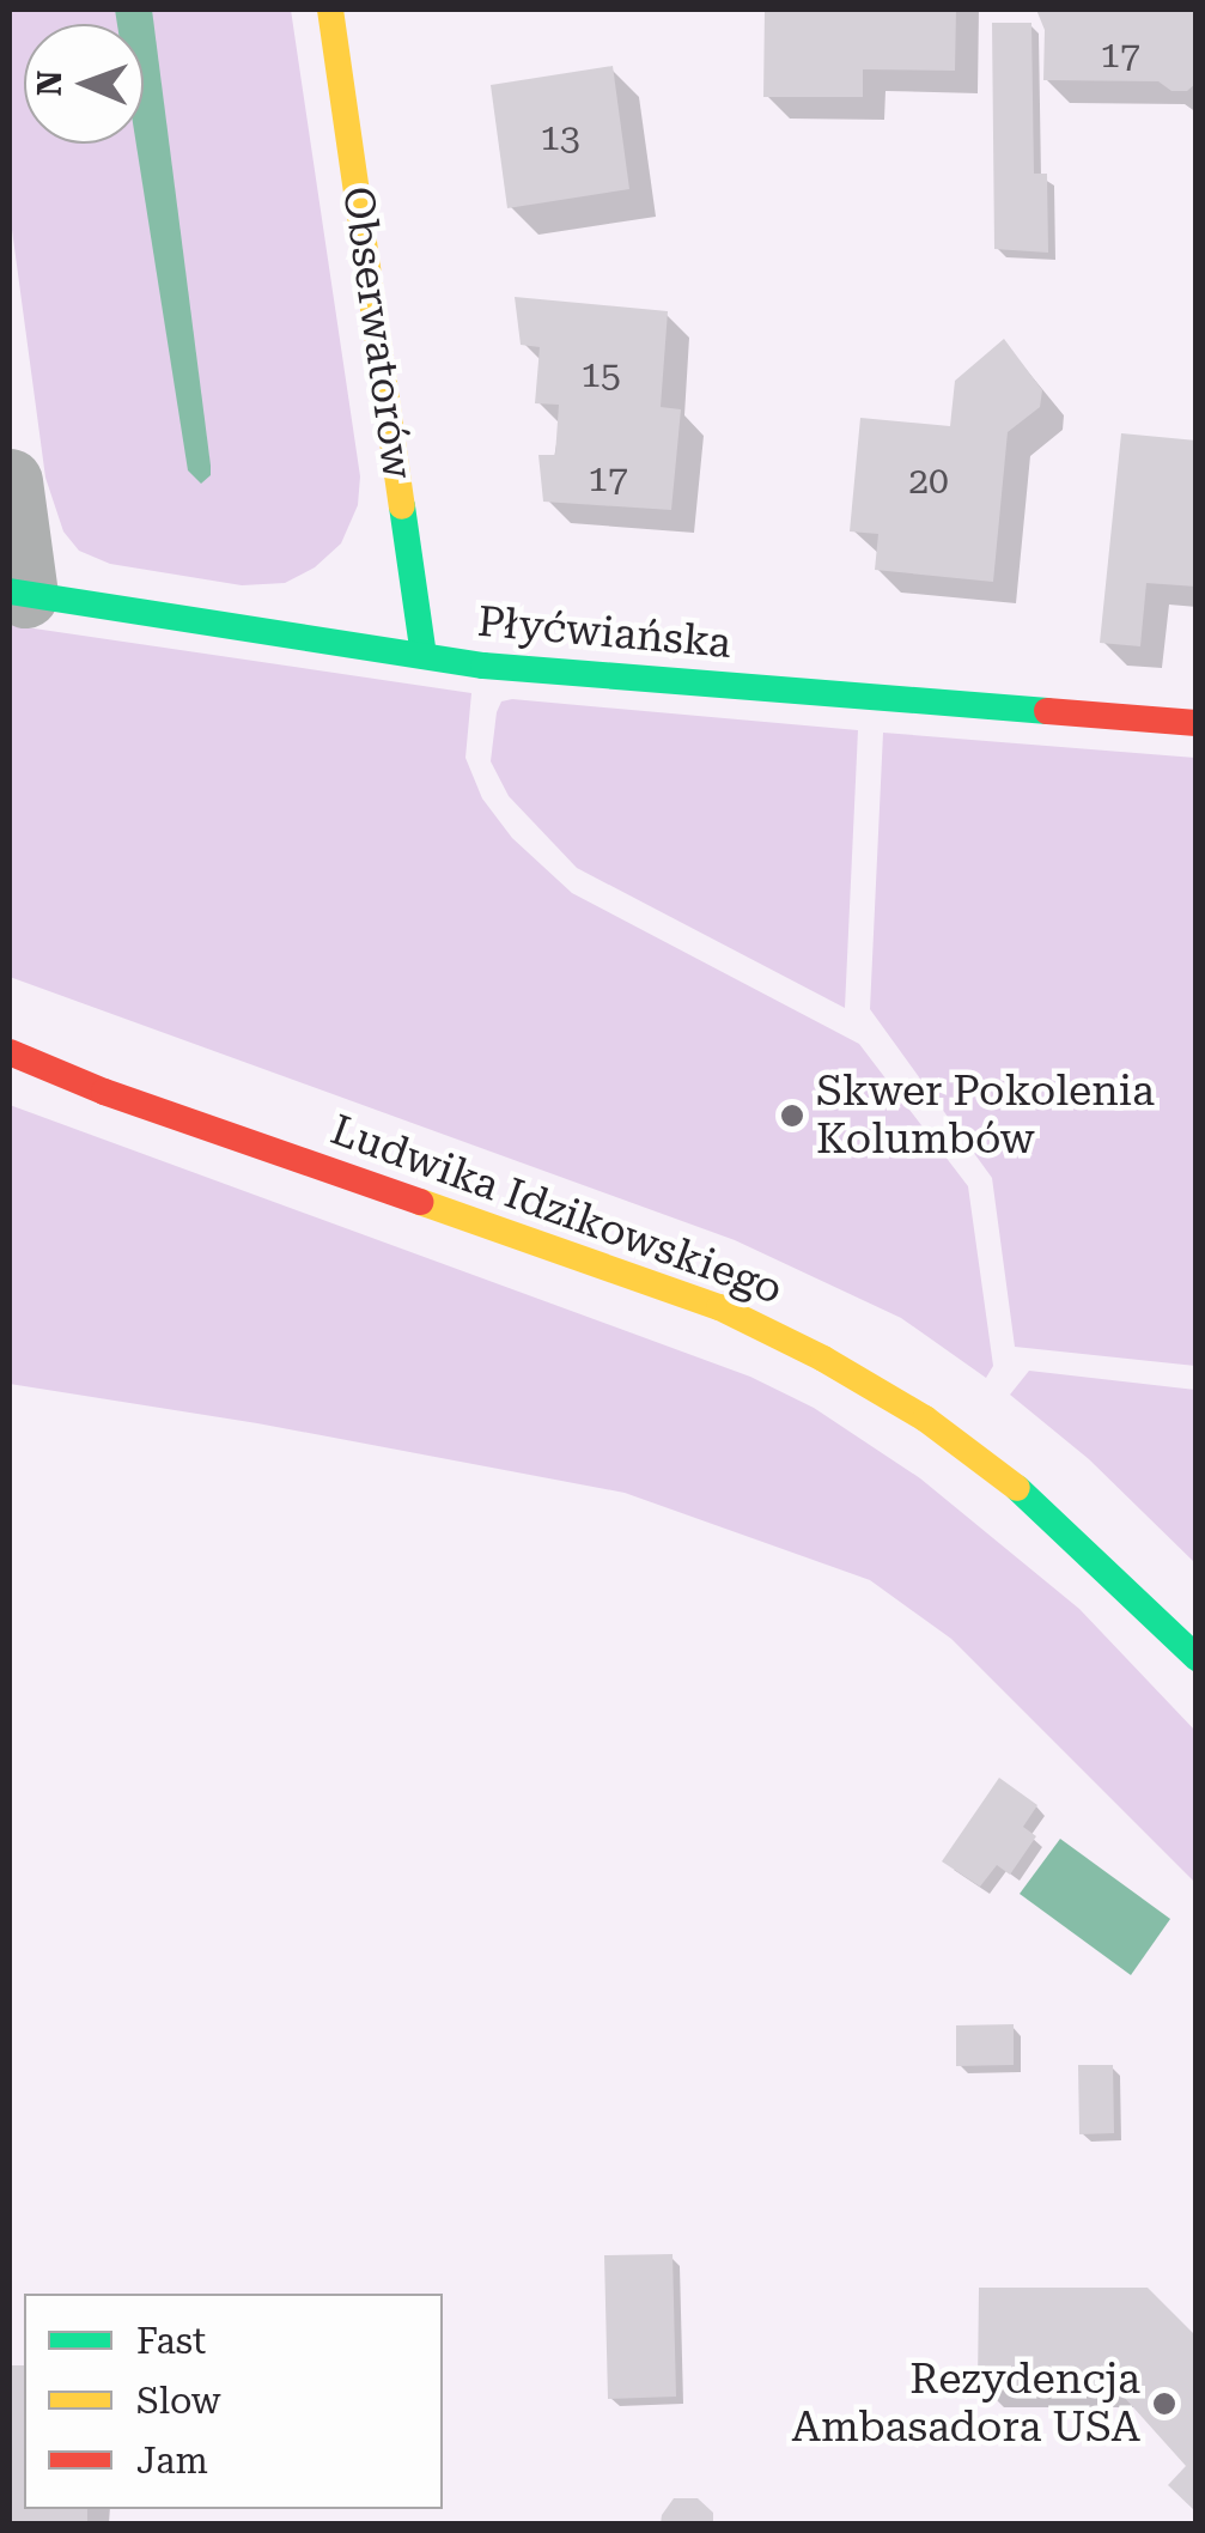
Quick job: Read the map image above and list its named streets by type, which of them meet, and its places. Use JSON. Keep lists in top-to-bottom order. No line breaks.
{"streets":{"street":["Obserwatorów","Płyćwiańska","Ludwika Idzikowskiego"]},"crossings":[["Obserwatorów","Płyćwiańska"]],"places":["Skwer Pokolenia Kolumbów","Rezydencja Ambasadora USA"],"house_numbers":["17","13","15","17","20"],"legend":["Fast","Slow","Jam"],"north":"left"}
